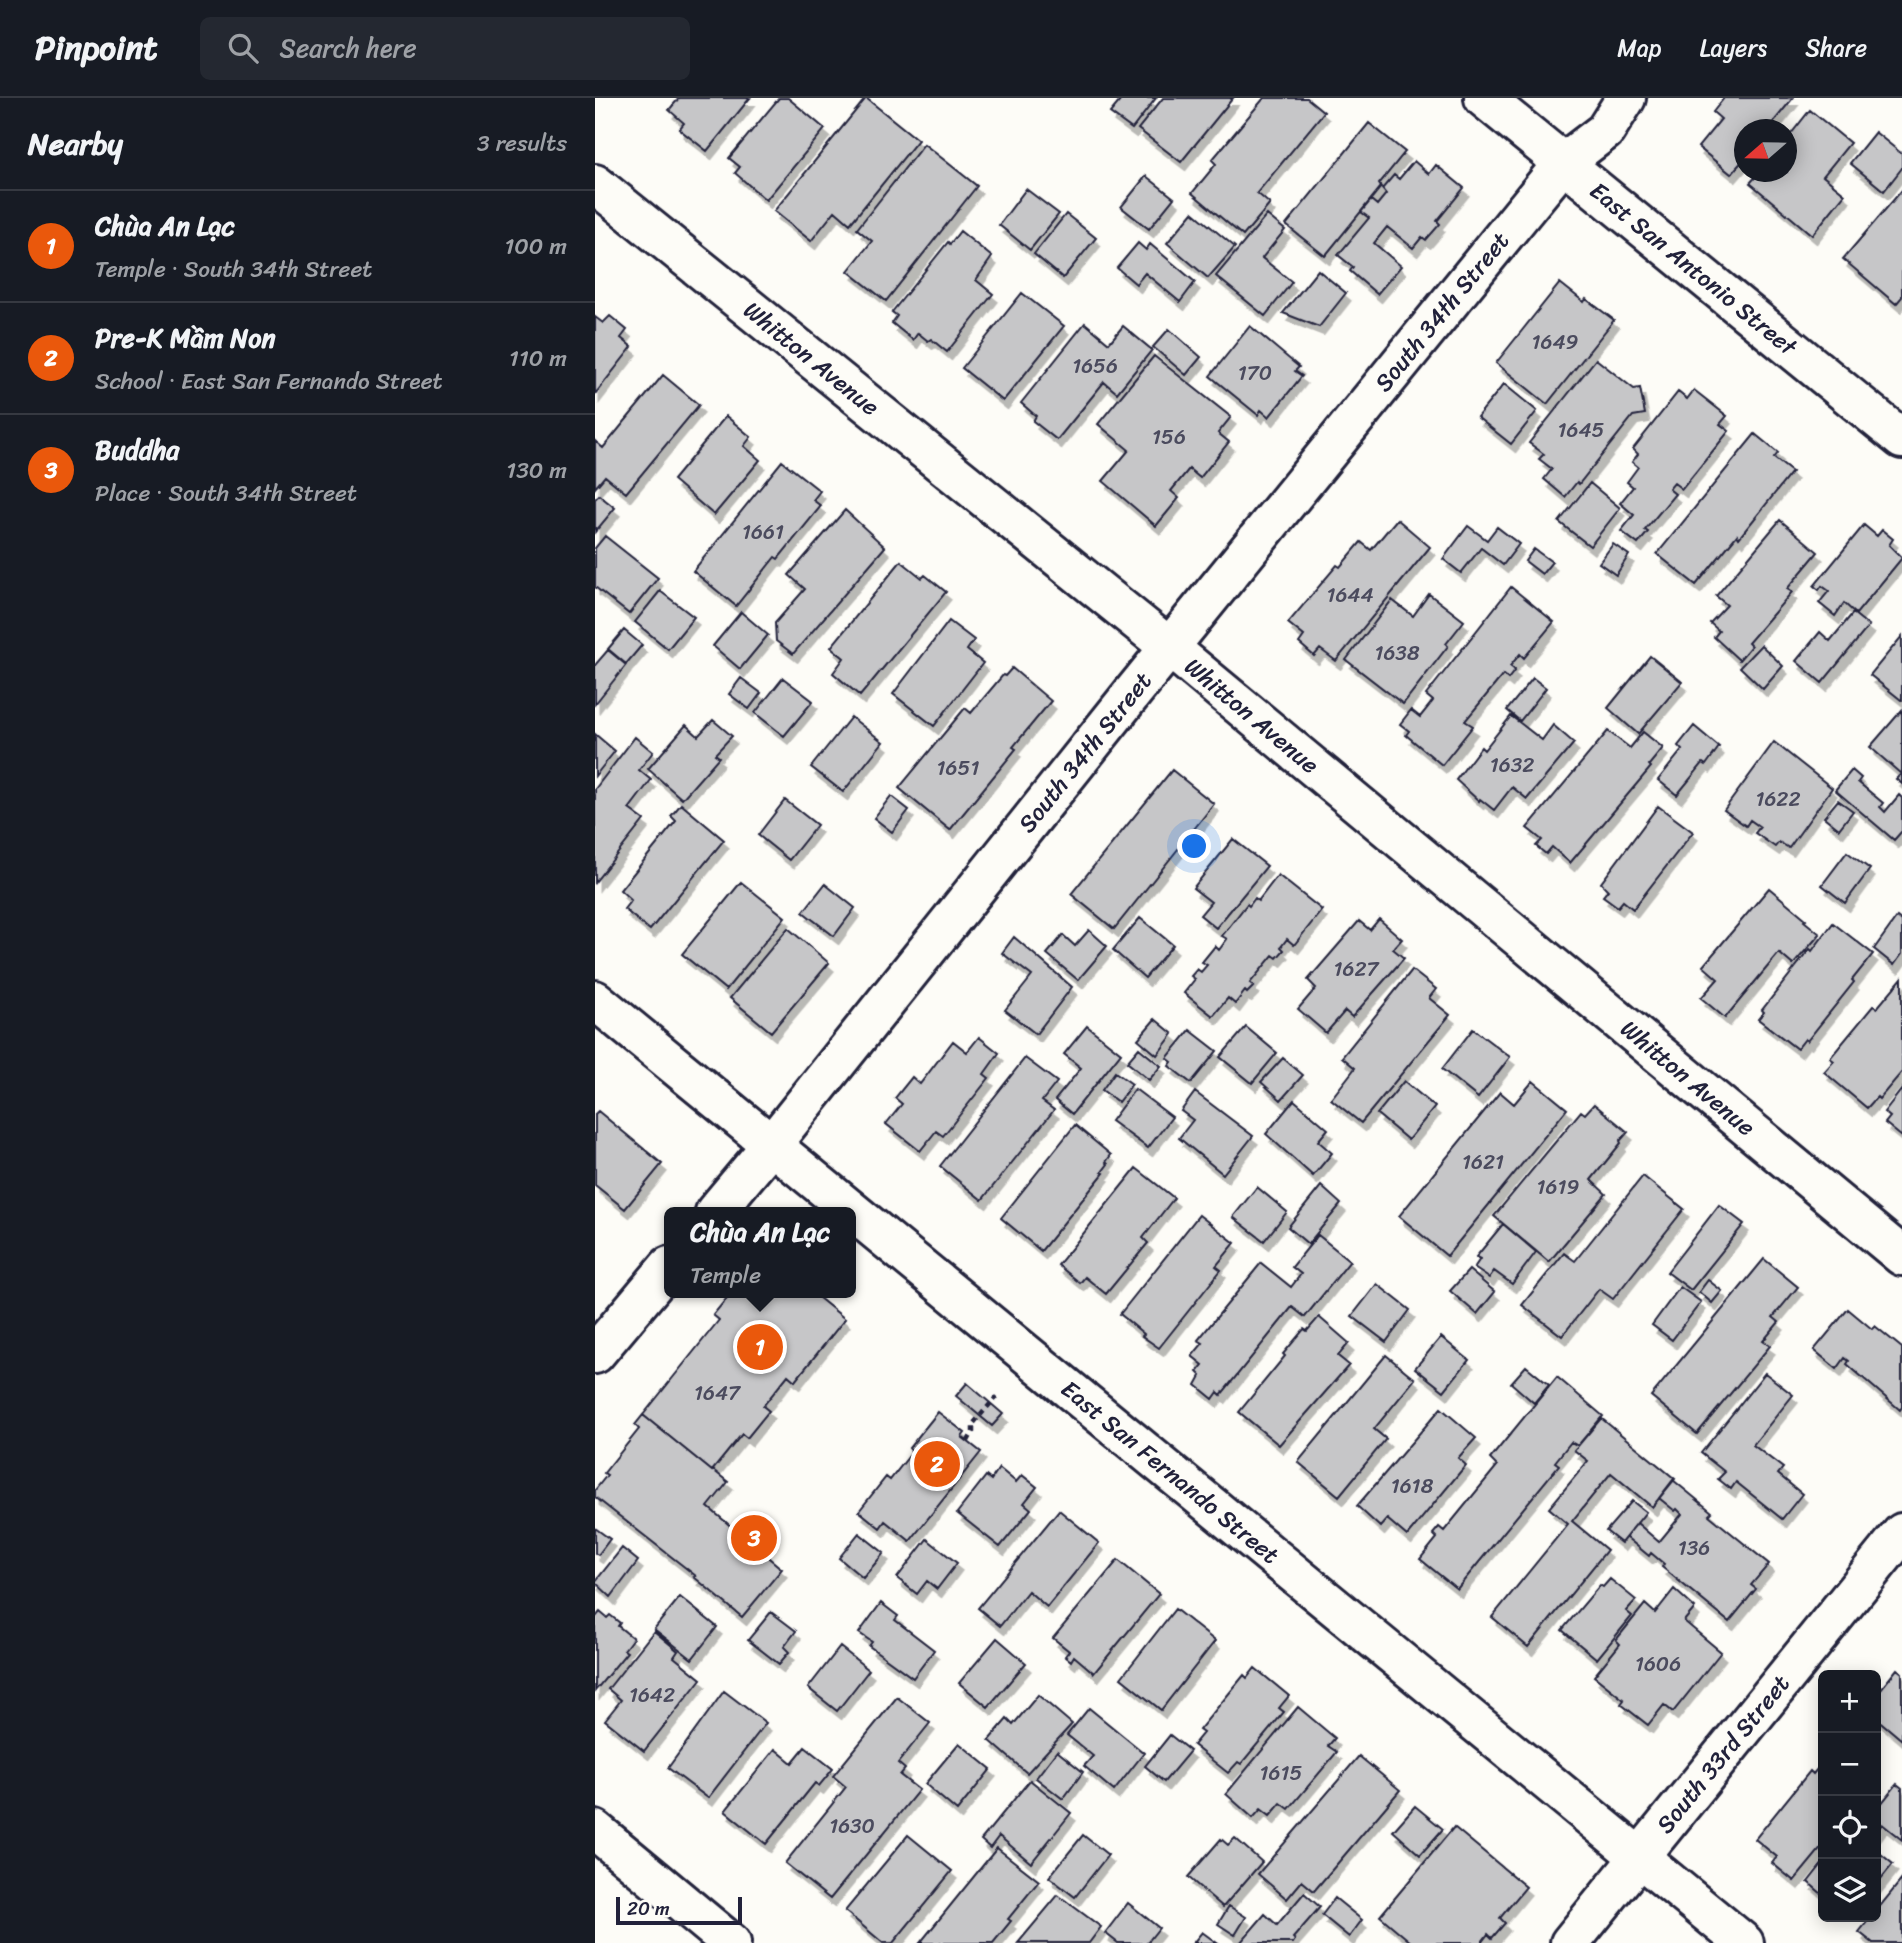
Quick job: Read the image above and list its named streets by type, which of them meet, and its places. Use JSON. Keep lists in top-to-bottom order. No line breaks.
{"streets":{"street":["East San Antonio Street","South 34th Street","Whitton Avenue","East San Fernando Street","South 33rd Street"]},"crossings":[["East San Antonio Street","South 34th Street"],["South 34th Street","Whitton Avenue"],["South 34th Street","East San Fernando Street"],["East San Fernando Street","South 33rd Street"]],"house_numbers":["1649","1656","170","1645","156","1661","1644","1638","1632","1651","1622","1627","1621","1619","1647","1618","136","1606","1642","1615","1630"],"scale_bar":"20 m","north":"left","page":{"header":"Pinpoint","search":"Search here","nav":["Map","Layers","Share"],"heading":["Nearby","3 results"],"list":[{"mark":"1","name":"Chùa An Lạc","note":"Temple · South 34th Street","value":"100 m"},{"mark":"2","name":"Pre-K Mầm Non","note":"School · East San Fernando Street","value":"110 m"},{"mark":"3","name":"Buddha","note":"Place · South 34th Street","value":"130 m"}],"popup":["Chùa An Lạc","Temple"],"pins":["1","2","3"],"map_buttons":["+","−"],"scale":"20 m"}}
